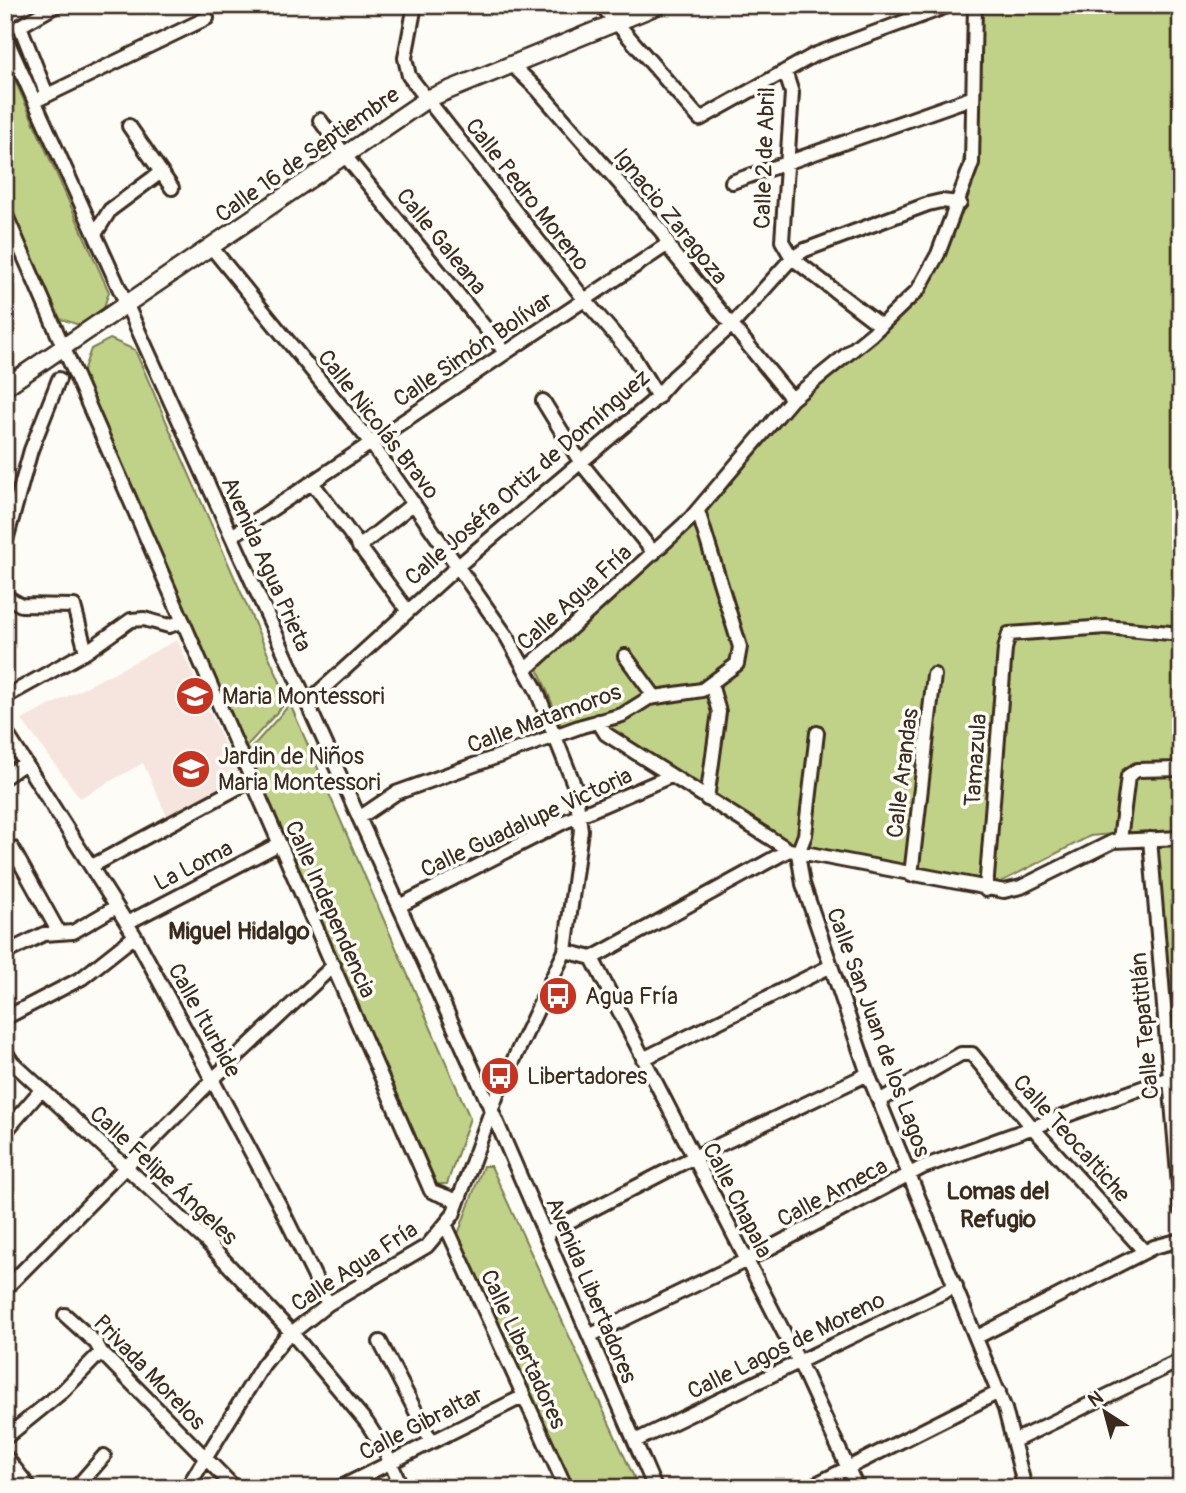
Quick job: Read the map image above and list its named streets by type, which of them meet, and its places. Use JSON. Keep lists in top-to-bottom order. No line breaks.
{"streets":{"street":["Calle 16 de Septiembre","Calle 2 de Abril","Calle Pedro Moreno","Ignacio Zaragoza","Calle Galeana","Calle Simón Bolívar","Calle Nicolás Bravo","Calle Joséfa Ortiz de Domínguez","Avenida Agua Prieta","Calle Agua Fría","Calle Matamoros","Tamazula","Calle Arandas","Calle Guadalupe Victoria","La Loma","Calle Independencia","Calle Iturbide","Calle Tepatitlán","Calle San Juan de los Lagos","Calle Teocaltiche","Calle Felipe Ángeles","Calle Ameca","Calle Chapala","Avenida Libertadores","Calle Lagos de Moreno","Calle Libertadores","Privada Morelos","Calle Gibraltar"]},"crossings":[["Calle 16 de Septiembre","Calle Pedro Moreno"],["Calle 16 de Septiembre","Ignacio Zaragoza"],["Calle 16 de Septiembre","Calle Galeana"],["Calle 16 de Septiembre","Calle Nicolás Bravo"],["Calle 16 de Septiembre","Avenida Agua Prieta"],["Calle 16 de Septiembre","Calle Independencia"],["Calle 2 de Abril","Calle Joséfa Ortiz de Domínguez"],["Calle 2 de Abril","Calle Agua Fría"],["Calle Pedro Moreno","Calle Simón Bolívar"],["Calle Pedro Moreno","Calle Joséfa Ortiz de Domínguez"],["Ignacio Zaragoza","Calle Simón Bolívar"],["Ignacio Zaragoza","Calle Joséfa Ortiz de Domínguez"],["Ignacio Zaragoza","Calle Agua Fría"],["Calle Galeana","Calle Simón Bolívar"],["Calle Simón Bolívar","Calle Nicolás Bravo"],["Calle Simón Bolívar","Avenida Agua Prieta"],["Calle Nicolás Bravo","Calle Joséfa Ortiz de Domínguez"],["Calle Nicolás Bravo","Calle Agua Fría"],["Calle Joséfa Ortiz de Domínguez","Avenida Agua Prieta"],["Calle Joséfa Ortiz de Domínguez","Calle Agua Fría"],["Avenida Agua Prieta","Calle Agua Fría"],["Avenida Agua Prieta","Calle Matamoros"],["Avenida Agua Prieta","Calle Guadalupe Victoria"],["Avenida Agua Prieta","Avenida Libertadores"],["Calle Agua Fría","Calle Matamoros"],["Calle Agua Fría","Calle Guadalupe Victoria"],["Calle Agua Fría","Calle Independencia"],["Calle Agua Fría","Calle Iturbide"],["Calle Agua Fría","Calle Felipe Ángeles"],["Calle Agua Fría","Avenida Libertadores"],["Calle Agua Fría","Calle Libertadores"],["Calle Agua Fría","Privada Morelos"],["La Loma","Calle Independencia"],["La Loma","Calle Iturbide"],["Calle Tepatitlán","Calle Ameca"],["Calle San Juan de los Lagos","Calle Teocaltiche"],["Calle San Juan de los Lagos","Calle Ameca"],["Calle San Juan de los Lagos","Calle Lagos de Moreno"],["Calle Teocaltiche","Calle Ameca"],["Calle Felipe Ángeles","Calle Gibraltar"],["Calle Ameca","Calle Chapala"],["Calle Ameca","Avenida Libertadores"],["Calle Chapala","Calle Lagos de Moreno"],["Avenida Libertadores","Calle Lagos de Moreno"],["Calle Libertadores","Calle Gibraltar"]],"districts":["Miguel Hidalgo","Lomas del Refugio"],"places":{"school or university":["Maria Montessori","Jardin de Niños Maria Montessori"],"bus stop":["Agua Fría","Libertadores"]},"north":"top left"}
